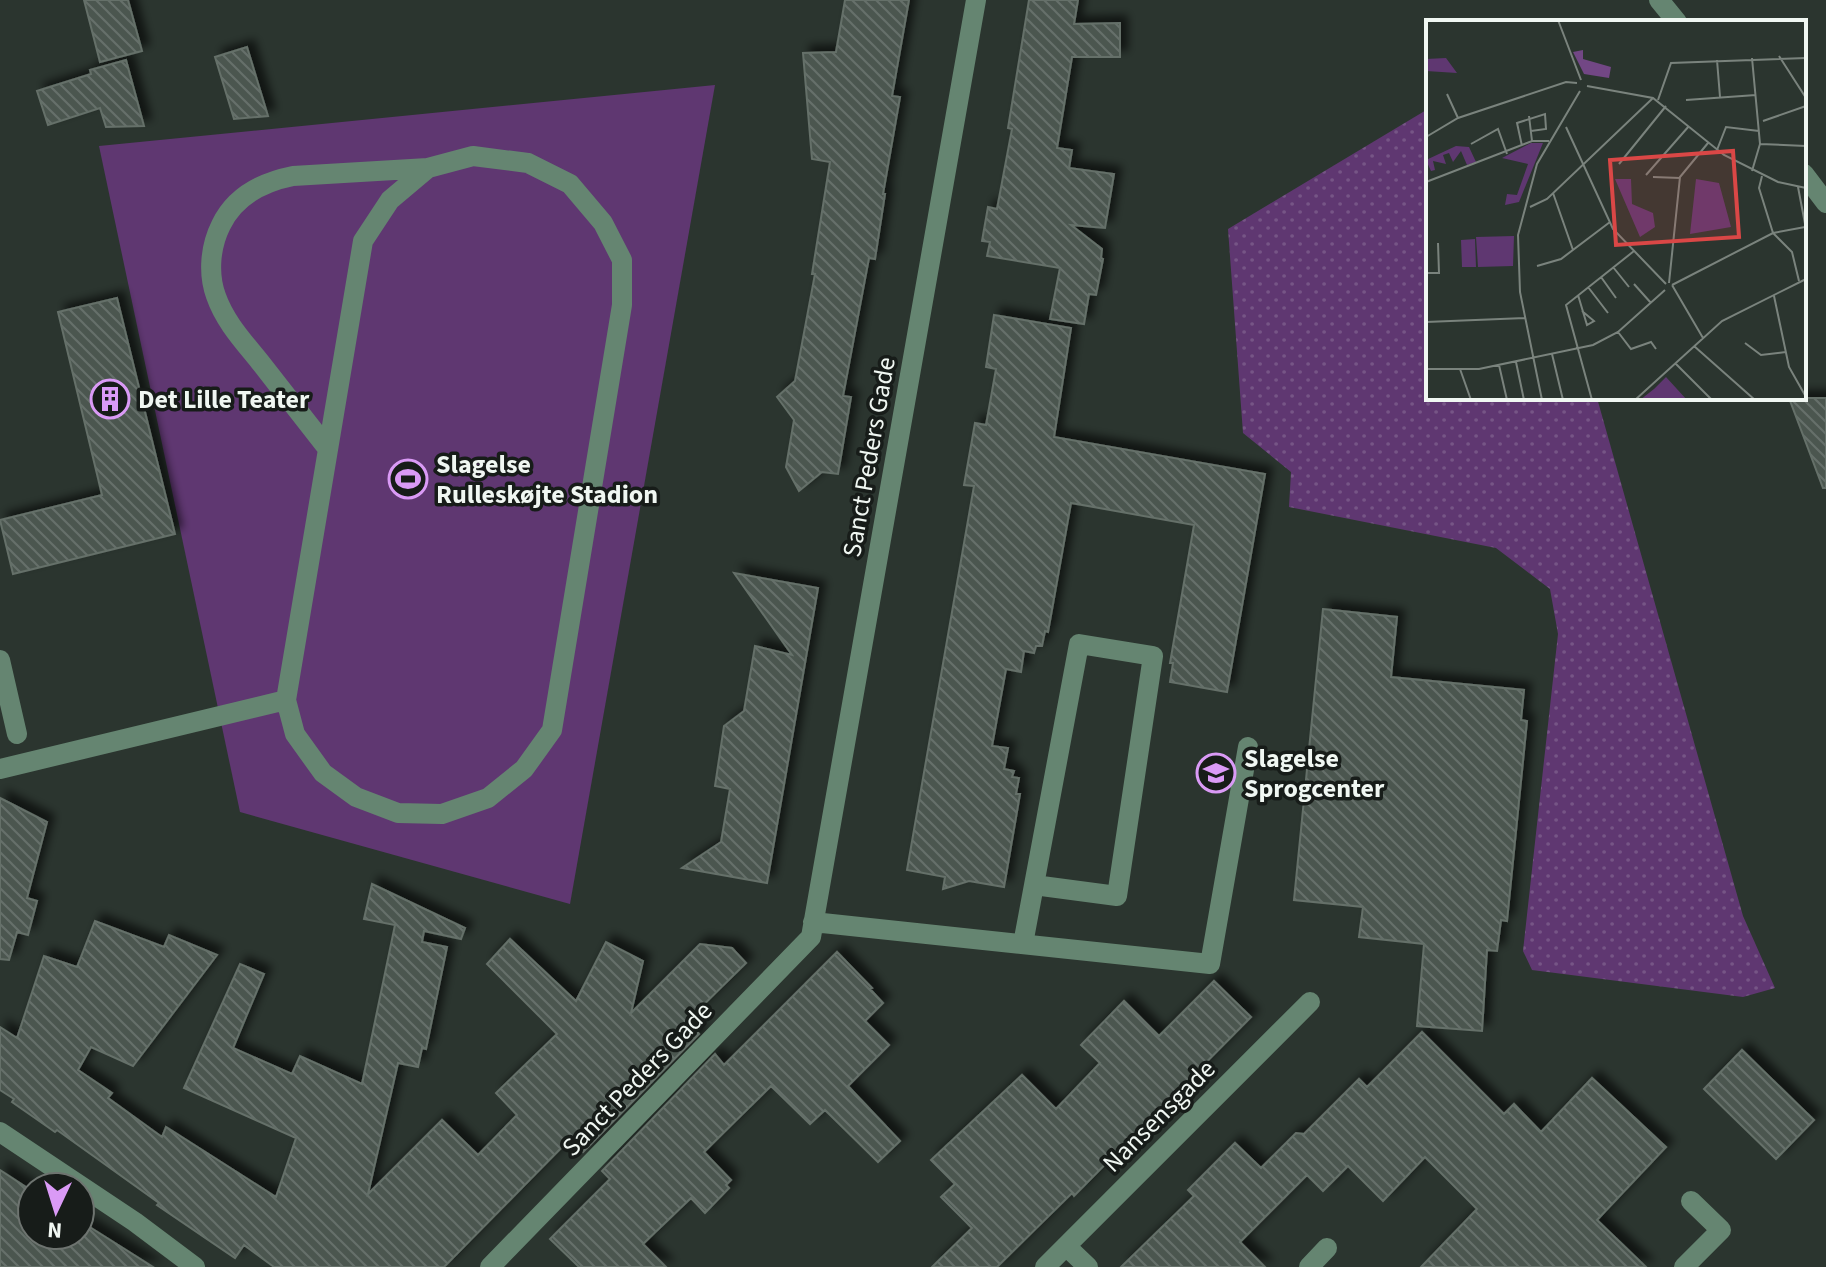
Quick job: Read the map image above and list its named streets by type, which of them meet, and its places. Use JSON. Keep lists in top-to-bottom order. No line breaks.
{"streets":{"street":["Sanct Peders Gade","Nansensgade"]},"places":{"building":["Det Lille Teater"],"sports":["Slagelse Rulleskøjte Stadion"],"school or university":["Slagelse Sprogcenter"]},"north":"bottom"}
